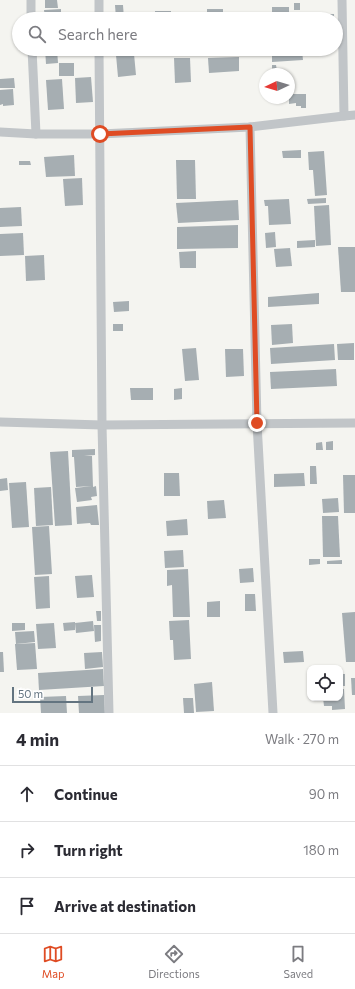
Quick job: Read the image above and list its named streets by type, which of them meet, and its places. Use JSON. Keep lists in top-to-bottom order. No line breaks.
{"scale_bar":"50 m","north":"left","page":{"search":"Search here","scale":"50 m","heading":["4 min","Walk · 270 m"],"list":[["Continue","90 m"],["Turn right","180 m"],"Arrive at destination"],"nav":["Map","Directions","Saved"]}}
